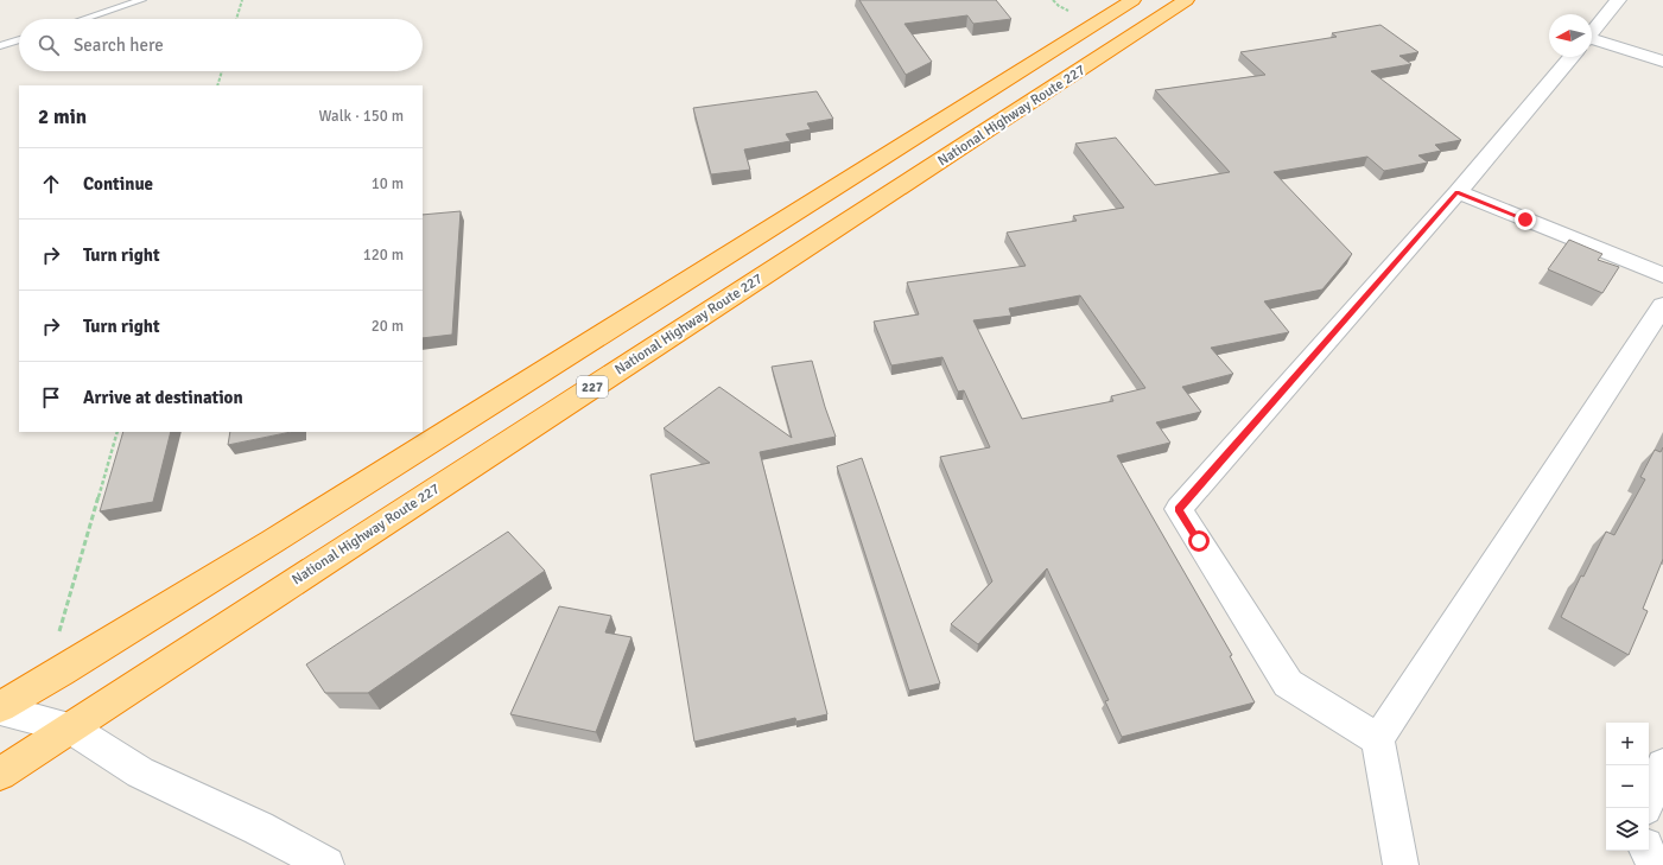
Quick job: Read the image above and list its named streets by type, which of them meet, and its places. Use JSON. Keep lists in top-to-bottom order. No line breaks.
{"streets":{"highway":["National Highway Route 227","227"]},"north":"left","page":{"search":"Search here","heading":["2 min","Walk · 150 m"],"list":[["Continue","10 m"],["Turn right","120 m"],["Turn right","20 m"],"Arrive at destination"],"map_buttons":["+","−"]}}
